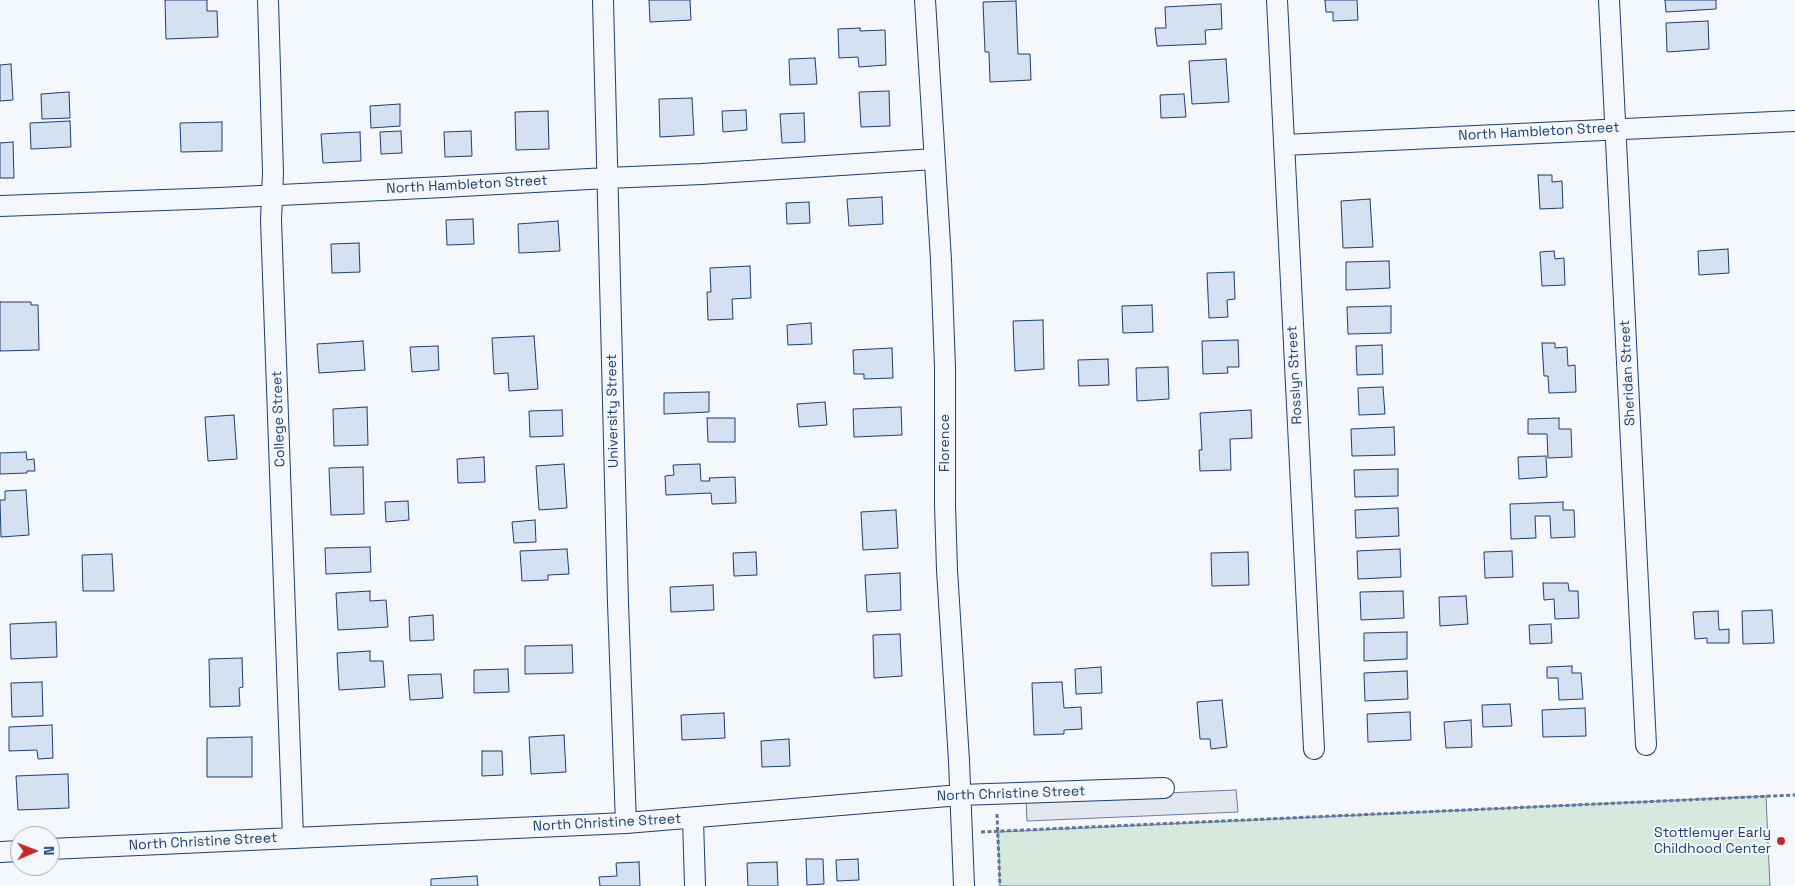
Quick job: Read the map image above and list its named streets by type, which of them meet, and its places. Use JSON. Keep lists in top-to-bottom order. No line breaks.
{"streets":{"street":["North Hambleton Street","Sheridan Street","Rosslyn Street","University Street","College Street","Florence","North Christine Street"]},"crossings":[["North Hambleton Street","Sheridan Street"],["North Hambleton Street","Rosslyn Street"],["North Hambleton Street","University Street"],["North Hambleton Street","College Street"],["North Hambleton Street","Florence"],["University Street","North Christine Street"],["College Street","North Christine Street"],["Florence","North Christine Street"]],"places":["Stottlemyer Early Childhood Center"],"north":"right"}
